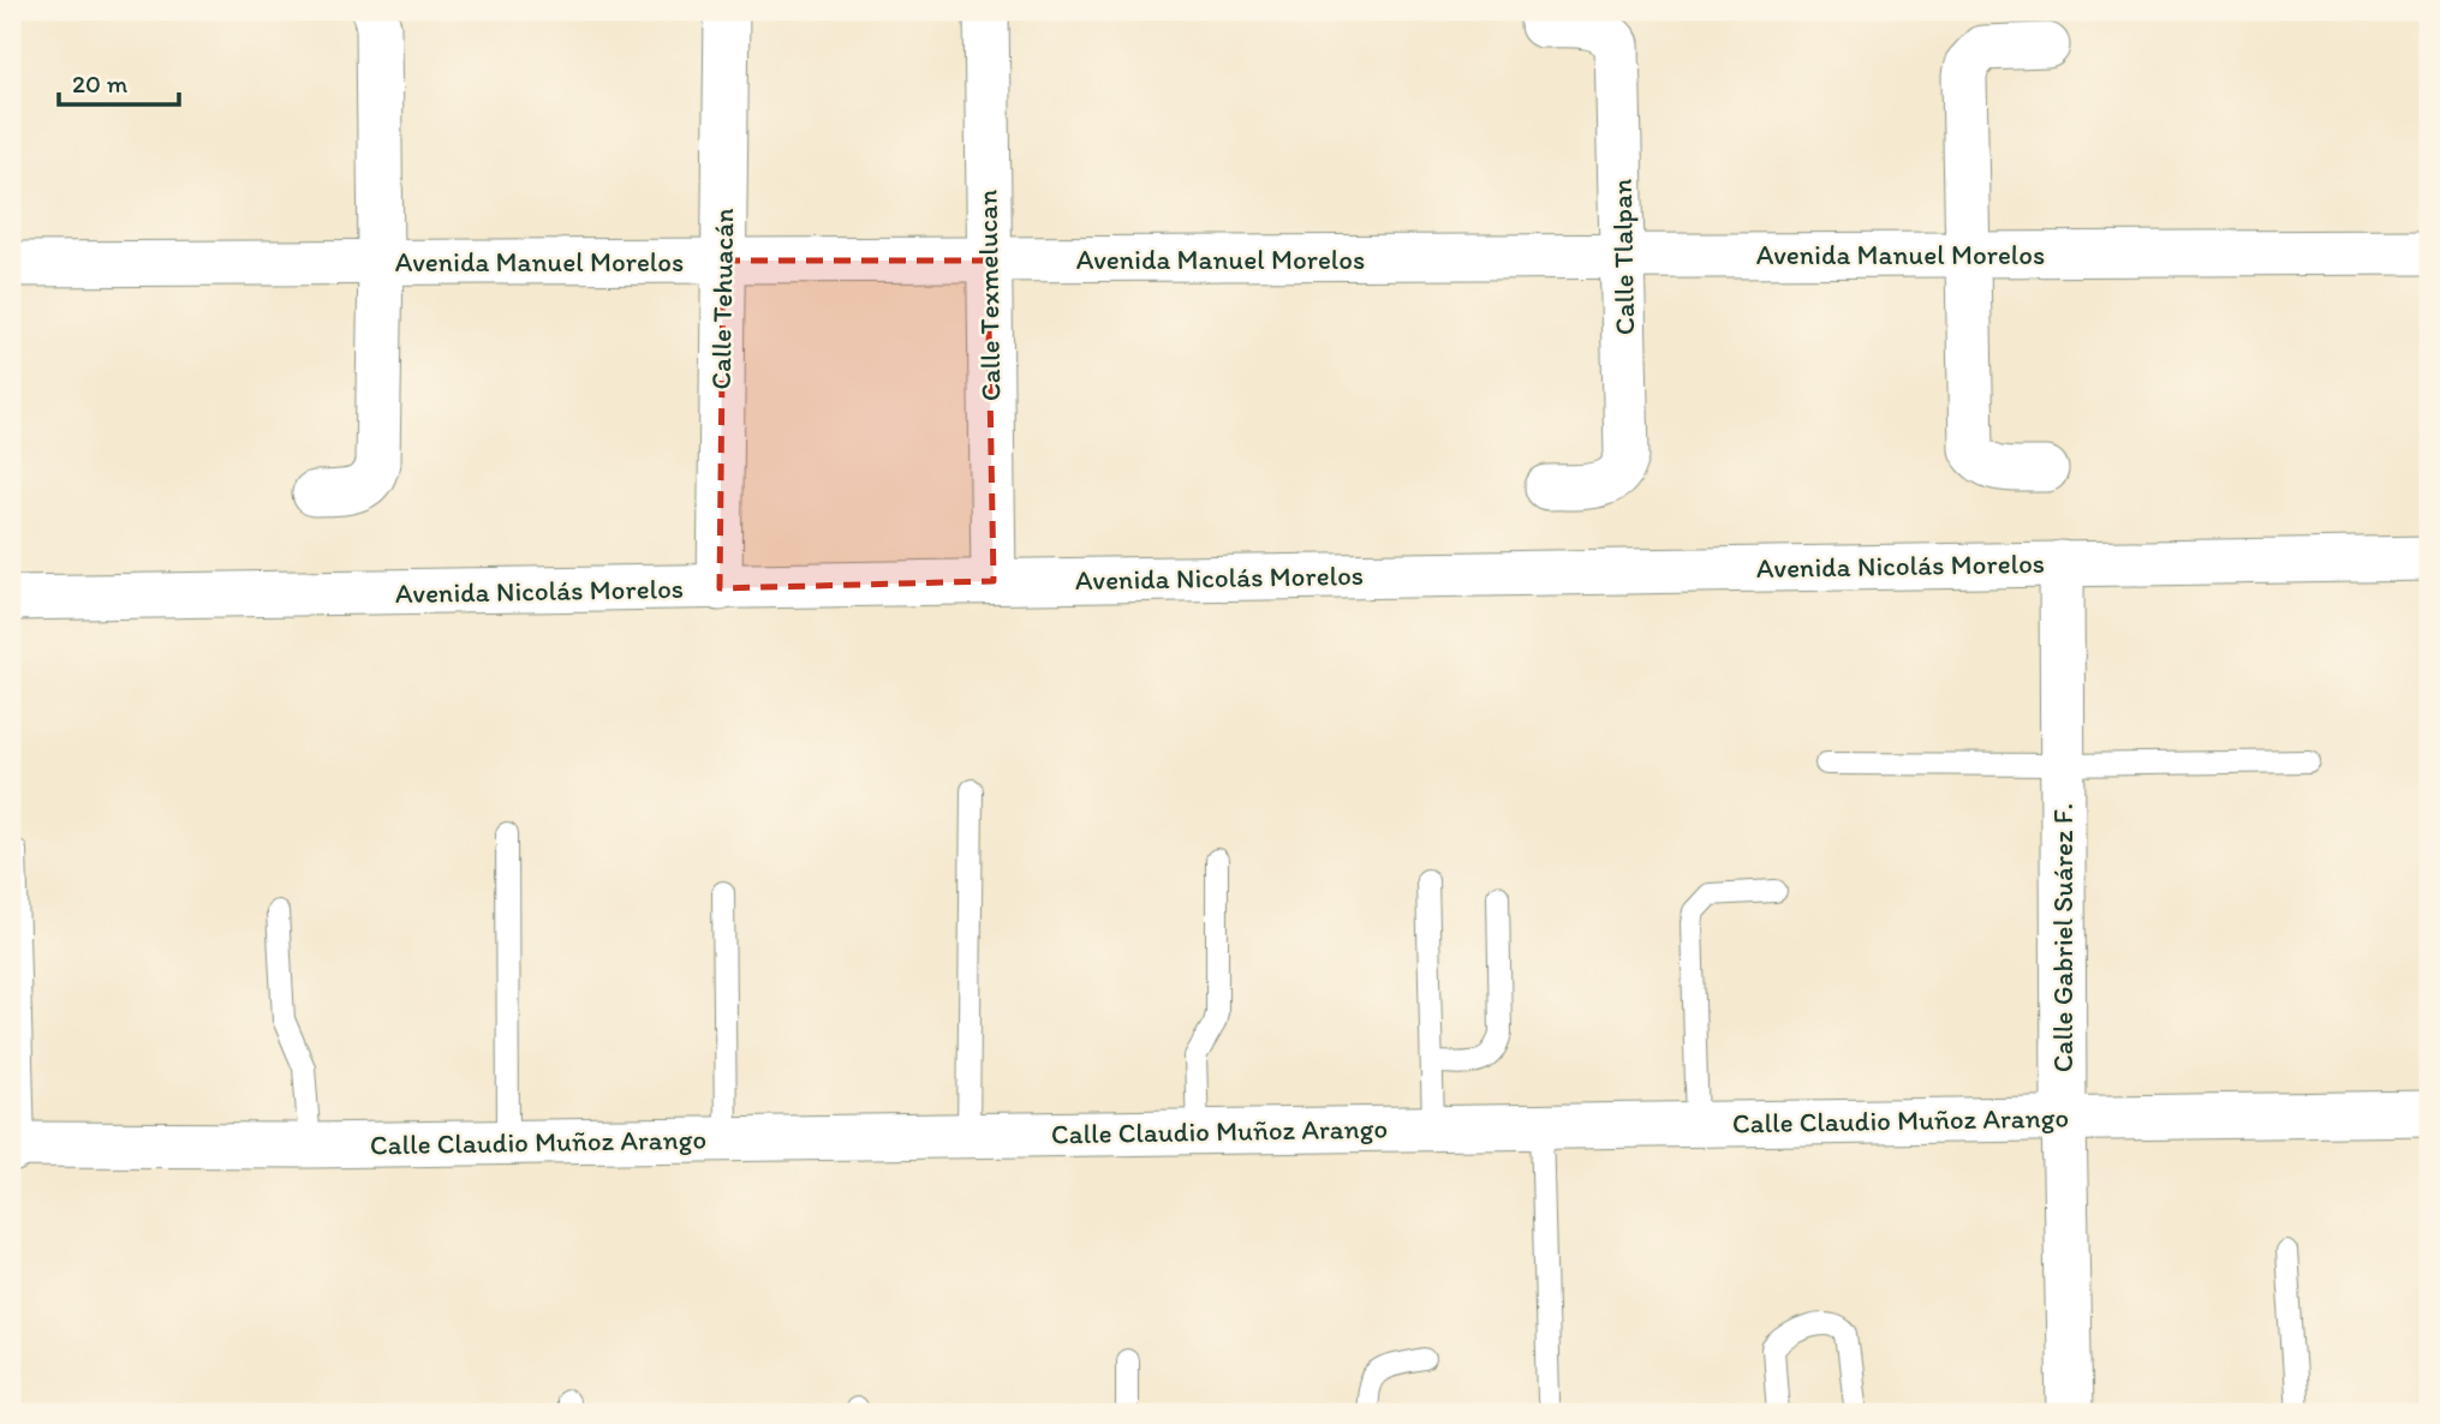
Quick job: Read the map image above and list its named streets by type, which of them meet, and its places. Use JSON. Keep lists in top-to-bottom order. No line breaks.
{"streets":{"street":["Avenida Manuel Morelos","Calle Tlalpan","Calle Texmelucan","Calle Tehuacán","Avenida Nicolás Morelos","Calle Gabriel Suárez F.","Calle Claudio Muñoz Arango"]},"crossings":[["Avenida Manuel Morelos","Calle Tlalpan"],["Avenida Manuel Morelos","Calle Texmelucan"],["Avenida Manuel Morelos","Calle Tehuacán"],["Calle Texmelucan","Avenida Nicolás Morelos"],["Calle Tehuacán","Avenida Nicolás Morelos"],["Avenida Nicolás Morelos","Calle Gabriel Suárez F."],["Calle Gabriel Suárez F.","Calle Claudio Muñoz Arango"]],"scale_bar":"20 m"}
